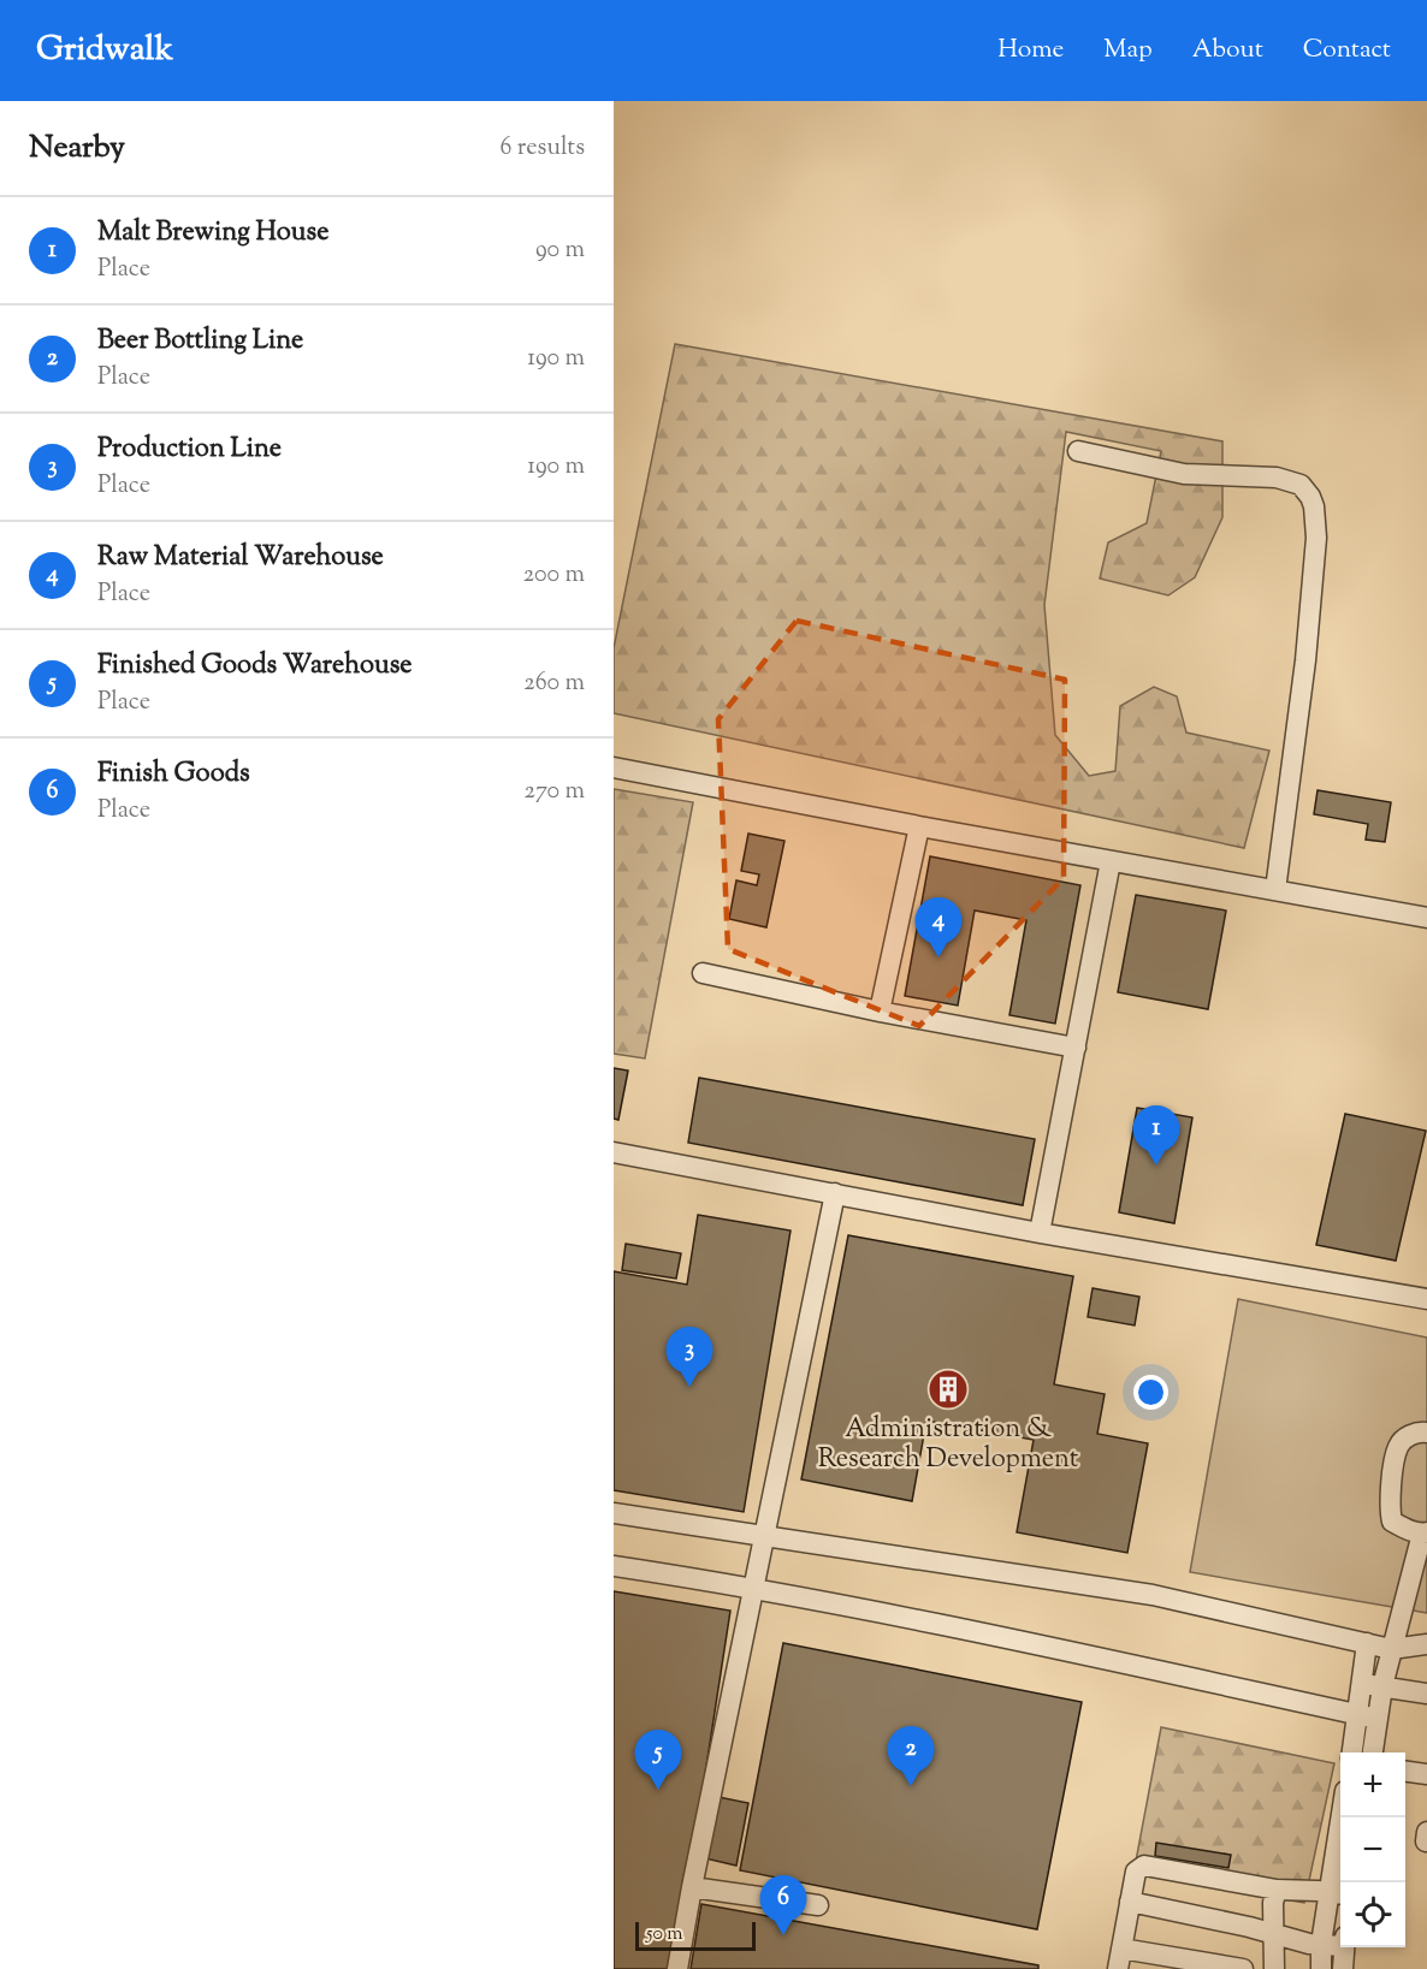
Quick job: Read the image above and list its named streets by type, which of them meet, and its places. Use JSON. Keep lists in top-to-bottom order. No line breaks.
{"places":{"building":["Administration & Research Development"]},"scale_bar":"50 m","page":{"header":"Gridwalk","nav":["Home","Map","About","Contact"],"heading":["Nearby","6 results"],"list":[{"mark":"1","name":"Malt Brewing House","note":"Place","value":"90 m"},{"mark":"2","name":"Beer Bottling Line","note":"Place","value":"190 m"},{"mark":"3","name":"Production Line","note":"Place","value":"190 m"},{"mark":"4","name":"Raw Material Warehouse","note":"Place","value":"200 m"},{"mark":"5","name":"Finished Goods Warehouse","note":"Place","value":"260 m"},{"mark":"6","name":"Finish Goods","note":"Place","value":"270 m"}],"pins":["4","1","3","2","5","6"],"map_buttons":["+","−"],"scale":"50 m"}}
